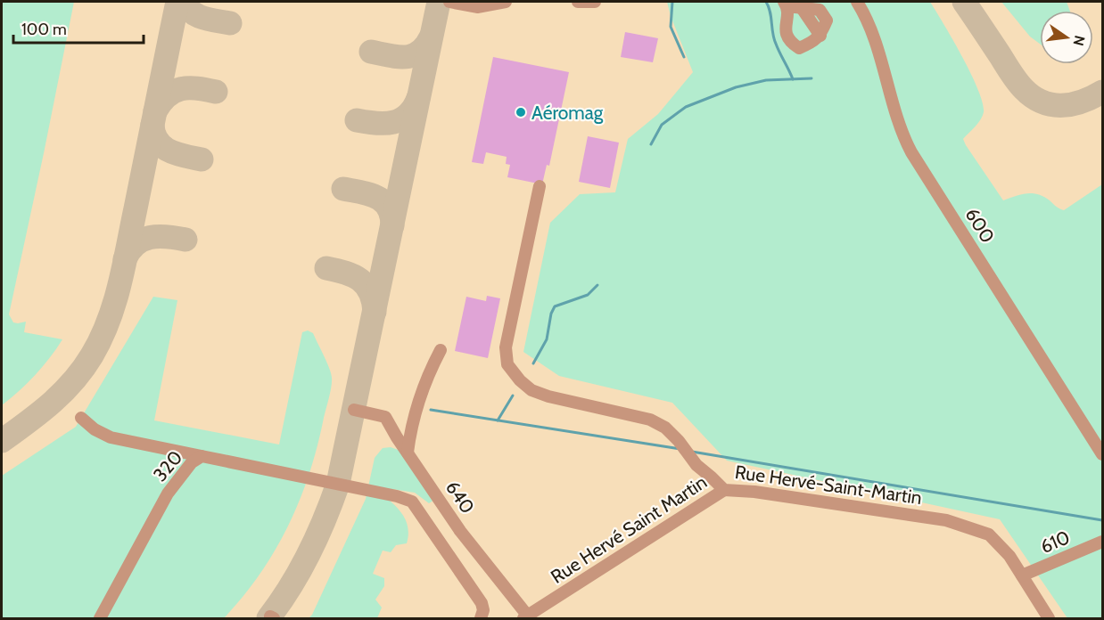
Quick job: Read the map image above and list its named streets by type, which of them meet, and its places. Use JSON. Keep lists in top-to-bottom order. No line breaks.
{"streets":{"lane":["600","320","Rue Hervé-Saint-Martin","640","Rue Hervé Saint Martin","610"]},"crossings":[["Rue Hervé-Saint-Martin","Rue Hervé Saint Martin"],["Rue Hervé-Saint-Martin","610"],["640","Rue Hervé Saint Martin"]],"places":["Aéromag"],"scale_bar":"100 m","north":"right"}
